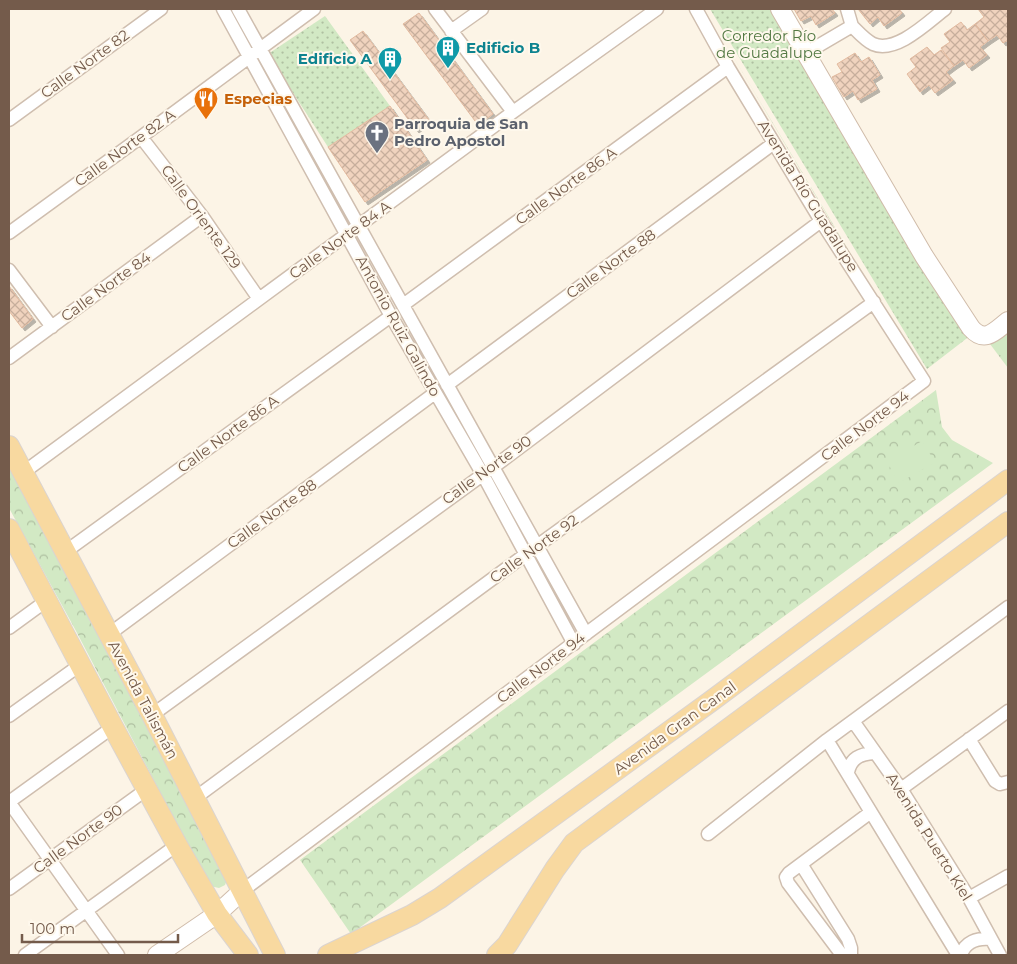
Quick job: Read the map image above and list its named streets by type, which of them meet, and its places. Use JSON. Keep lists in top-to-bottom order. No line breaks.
{"streets":{"main road":["Avenida Talismán","Avenida Gran Canal"],"street":["Calle Norte 82","Calle Norte 82 A","Calle Norte 86 A","Avenida Río Guadalupe","Calle Oriente 129","Calle Norte 84 A","Calle Norte 88","Calle Norte 84","Antonio Ruiz Galindo","Calle Norte 94","Calle Norte 90","Calle Norte 92","Avenida Puerto Kiel"]},"crossings":[["Calle Norte 82 A","Calle Oriente 129"],["Calle Norte 82 A","Antonio Ruiz Galindo"],["Calle Norte 86 A","Avenida Río Guadalupe"],["Calle Norte 86 A","Antonio Ruiz Galindo"],["Calle Norte 86 A","Avenida Talismán"],["Avenida Río Guadalupe","Calle Norte 88"],["Avenida Río Guadalupe","Calle Norte 94"],["Avenida Río Guadalupe","Calle Norte 90"],["Avenida Río Guadalupe","Calle Norte 92"],["Calle Oriente 129","Calle Norte 84 A"],["Calle Oriente 129","Calle Norte 84"],["Calle Norte 84 A","Antonio Ruiz Galindo"],["Calle Norte 84 A","Avenida Talismán"],["Calle Norte 88","Antonio Ruiz Galindo"],["Calle Norte 88","Avenida Talismán"],["Antonio Ruiz Galindo","Calle Norte 94"],["Antonio Ruiz Galindo","Calle Norte 90"],["Antonio Ruiz Galindo","Calle Norte 92"],["Calle Norte 94","Avenida Talismán"],["Calle Norte 90","Avenida Talismán"],["Calle Norte 92","Avenida Talismán"]],"parks":["Corredor Río de Guadalupe"],"places":{"building":["Edificio B","Edificio A"],"restaurant":["Especias"],"church":["Parroquia de San Pedro Apostol"]},"scale_bar":"100 m"}
